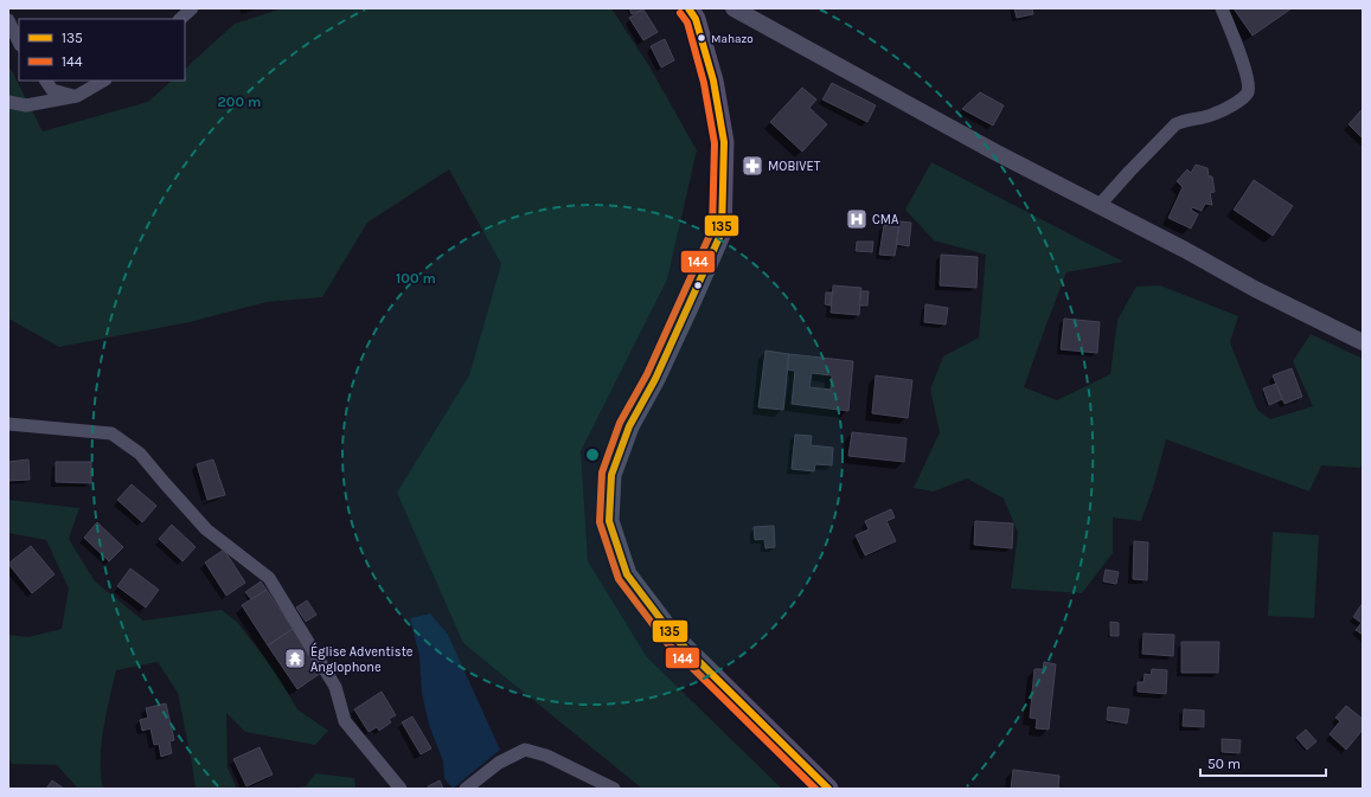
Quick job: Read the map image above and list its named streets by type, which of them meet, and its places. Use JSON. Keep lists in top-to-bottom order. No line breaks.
{"places":{"other":["Mahazo"],"pharmacy":["MOBIVET"],"hospital":["CMA"],"temple":["Église Adventiste Anglophone"]},"lines":["transit line 135","transit line 144"],"legend":["135","144"],"scale_bar":"50 m","rings":["200 m","100 m"]}
